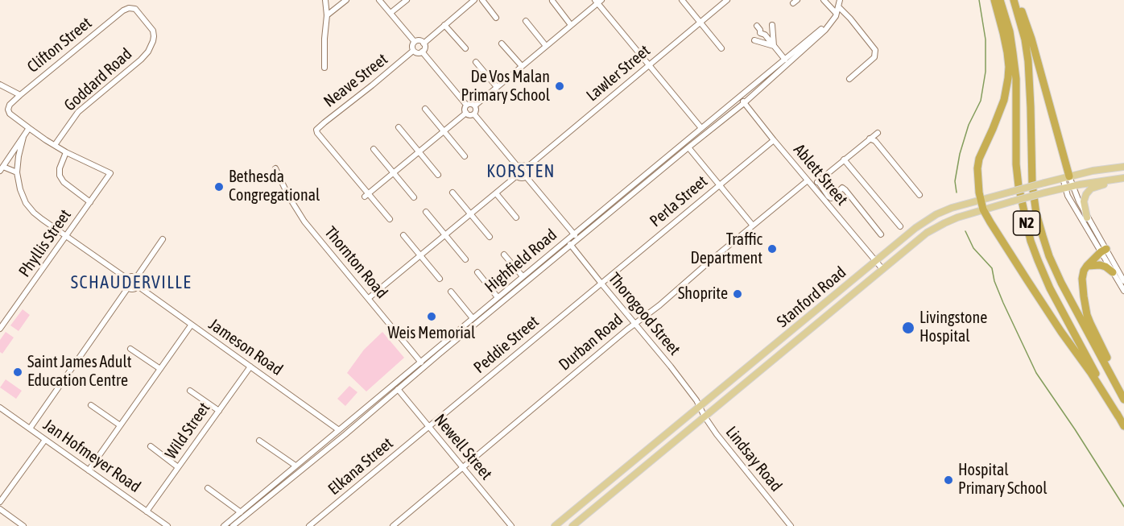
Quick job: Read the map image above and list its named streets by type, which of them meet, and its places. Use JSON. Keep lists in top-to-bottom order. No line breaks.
{"streets":{"highway":["N2"],"main road":["Stanford Road"],"street":["Clifton Street","Lawler Street","Goddard Road","Neave Street","Ablett Street","Perla Street","Phyllis Street","Highfield Road","Thornton Road","Thorogood Street","Durban Road","Peddie Street","Jameson Road","Wild Street","Newell Street","Jan Hofmeyer Road","Lindsay Road","Elkana Street"]},"crossings":[["Clifton Street","Goddard Road"],["Ablett Street","Perla Street"],["Ablett Street","Highfield Road"],["Ablett Street","Stanford Road"],["Ablett Street","Durban Road"],["Perla Street","Thorogood Street"],["Perla Street","Peddie Street"],["Highfield Road","Thornton Road"],["Highfield Road","Thorogood Street"],["Highfield Road","Jameson Road"],["Highfield Road","Newell Street"],["Stanford Road","Thorogood Street"],["Stanford Road","Lindsay Road"],["Thorogood Street","Durban Road"],["Thorogood Street","Peddie Street"],["Thorogood Street","Lindsay Road"],["Durban Road","Newell Street"],["Peddie Street","Newell Street"],["Peddie Street","Elkana Street"],["Jameson Road","Wild Street"],["Wild Street","Jan Hofmeyer Road"],["Newell Street","Elkana Street"]],"districts":["KORSTEN","SCHAUDERVILLE"],"places":["De Vos Malan Primary School","Bethesda Congregational","Traffic Department","Shoprite","Weis Memorial","Livingstone Hospital","Saint James Adult Education Centre","Hospital Primary School"]}
